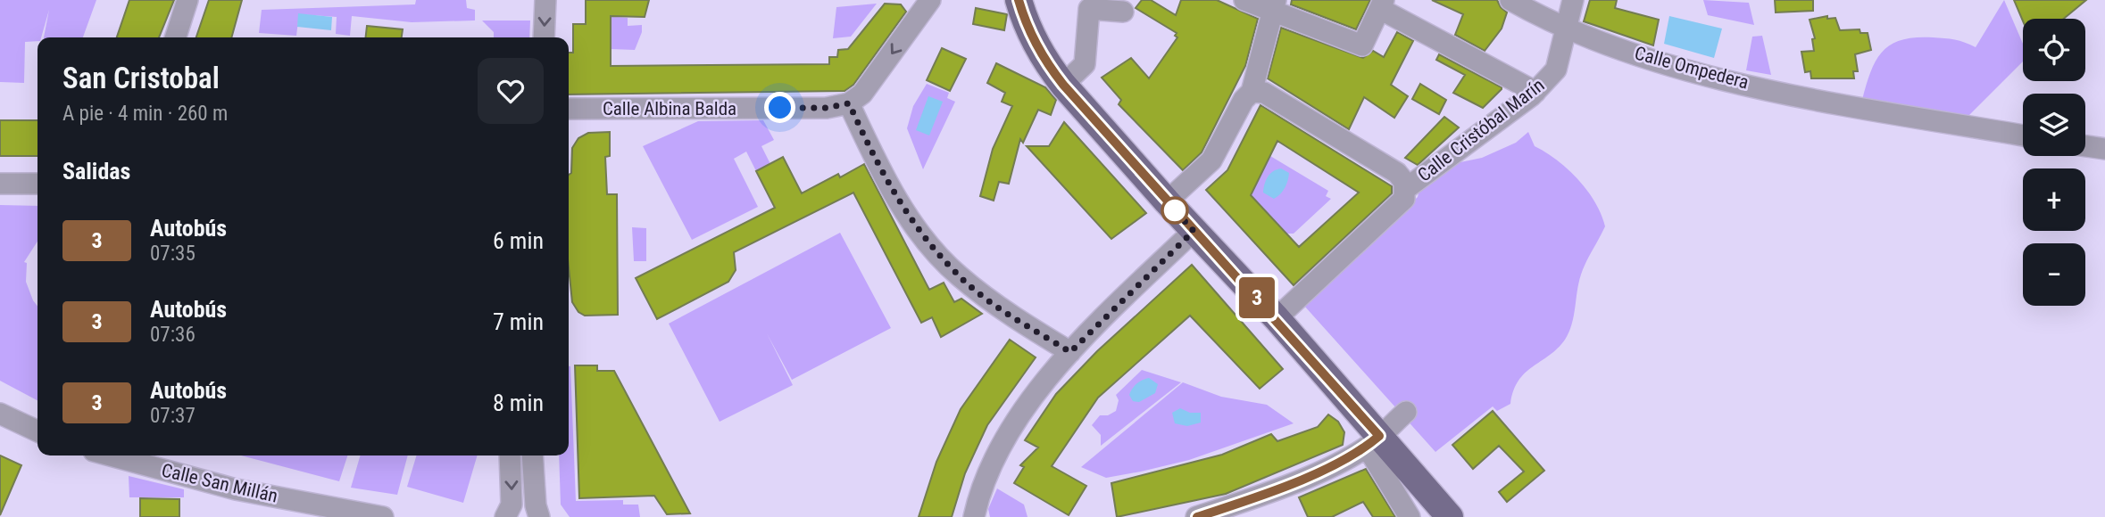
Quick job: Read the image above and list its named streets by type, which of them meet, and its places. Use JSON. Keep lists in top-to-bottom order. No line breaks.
{"streets":{"street":["Calle Ompedera","Calle Albina Balda","Calle Cristóbal Marín","Calle San Millán"]},"crossings":[["Calle Ompedera","Calle Cristóbal Marín"]],"lines":["bus line 3"],"page":{"on_map":"3","map_buttons":["+","−"],"heading":[["San Cristobal","A pie · 4 min · 260 m"],"Salidas"],"list":[{"mark":"3","name":"Autobús","note":"07:35","value":"6 min"},{"mark":"3","name":"Autobús","note":"07:36","value":"7 min"},{"mark":"3","name":"Autobús","note":"07:37","value":"8 min"}]}}
